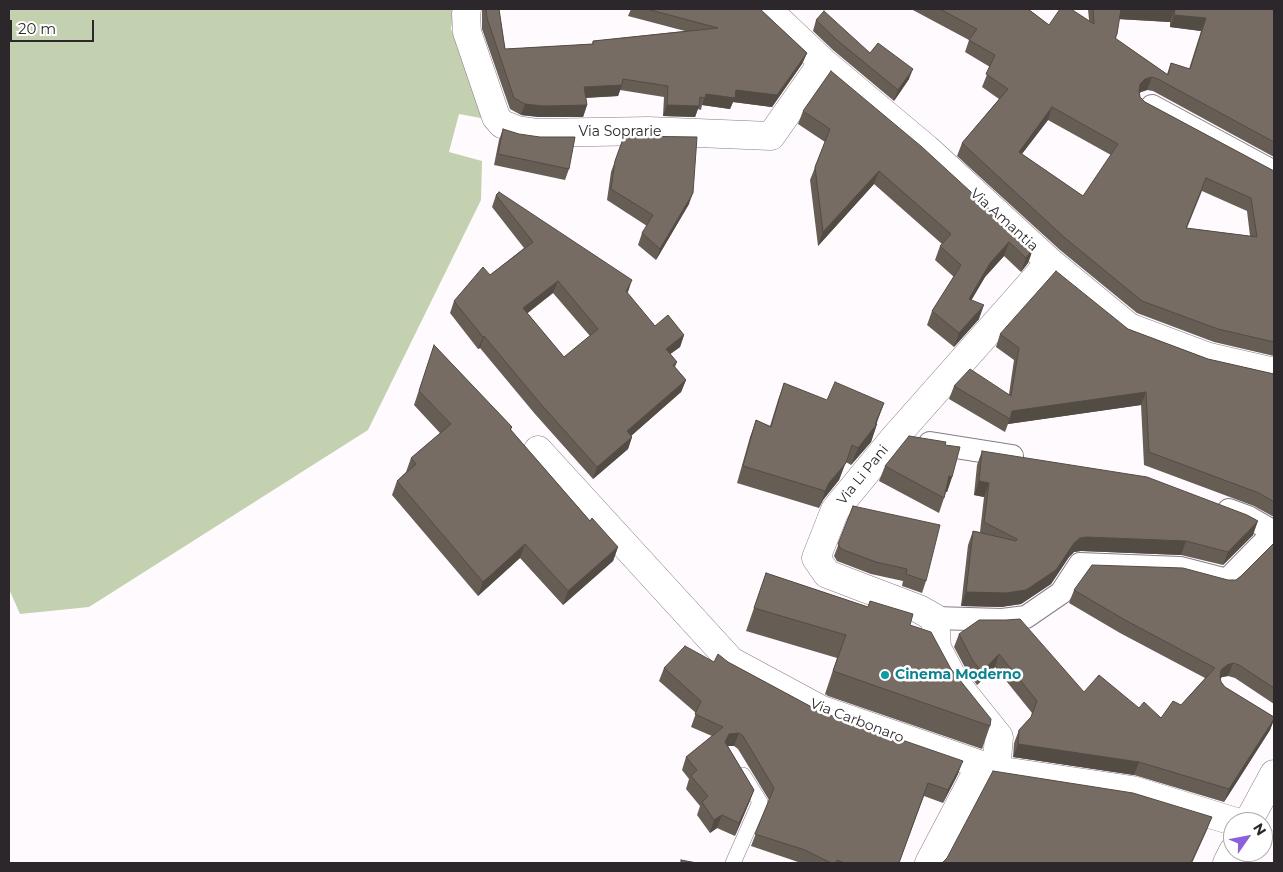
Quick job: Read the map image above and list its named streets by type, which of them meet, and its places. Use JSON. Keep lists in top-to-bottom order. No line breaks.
{"streets":{"street":["Via Soprarie","Via Amantia","Via Li Pani","Via Carbonaro"]},"crossings":[["Via Soprarie","Via Amantia"],["Via Amantia","Via Li Pani"]],"places":["Cinema Moderno"],"scale_bar":"20 m","north":"top right"}
